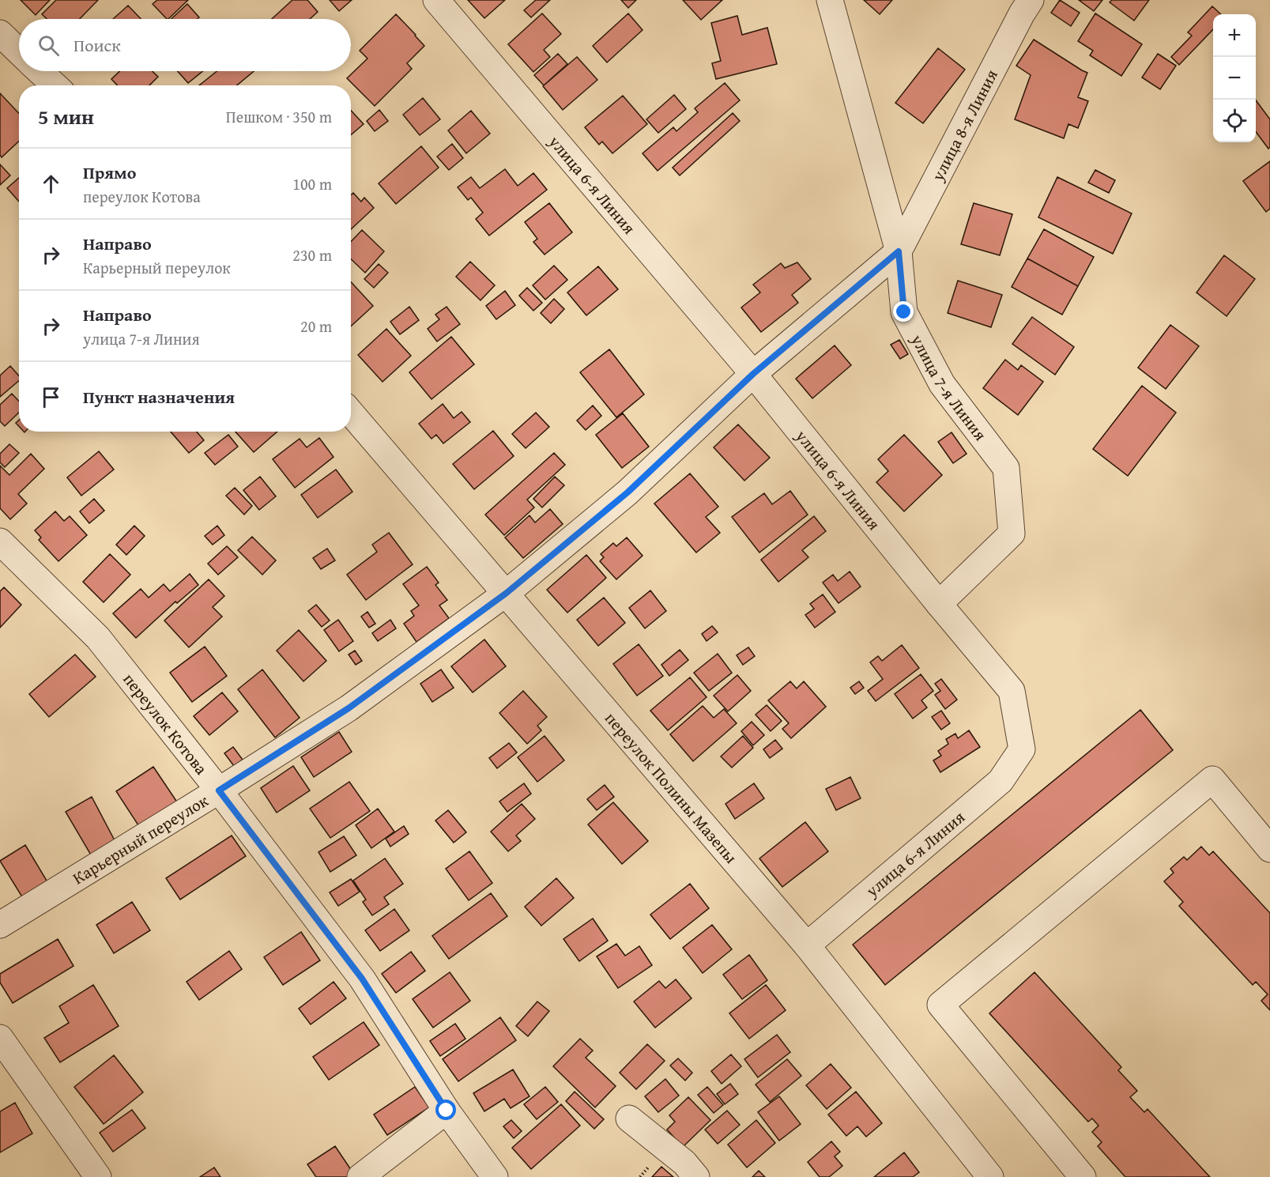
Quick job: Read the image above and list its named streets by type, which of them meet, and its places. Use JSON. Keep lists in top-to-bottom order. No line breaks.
{"streets":{"street":["улица 8-я Линия","улица 6-я Линия","улица 7-я Линия","переулок Котова","переулок Полины Мазепы","Карьерный переулок"]},"crossings":[["улица 8-я Линия","улица 7-я Линия"],["улица 8-я Линия","Карьерный переулок"],["улица 6-я Линия","улица 7-я Линия"],["улица 6-я Линия","переулок Полины Мазепы"],["улица 6-я Линия","Карьерный переулок"],["улица 7-я Линия","Карьерный переулок"],["переулок Котова","Карьерный переулок"],["переулок Полины Мазепы","Карьерный переулок"]],"page":{"map_buttons":["+","−"],"search":"Поиск","heading":["5 мин","Пешком · 350 m"],"list":[["Прямо","переулок Котова","100 m"],["Направо","Карьерный переулок","230 m"],["Направо","улица 7-я Линия","20 m"],"Пункт назначения"]}}
